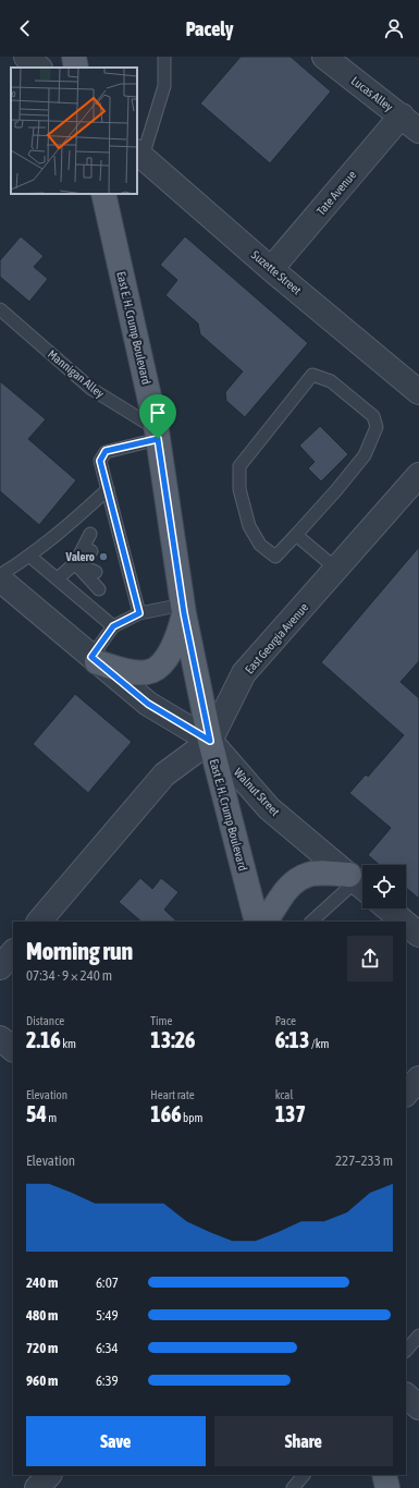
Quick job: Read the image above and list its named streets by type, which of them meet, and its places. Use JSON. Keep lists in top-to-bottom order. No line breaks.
{"streets":{"main road":["East E. H. Crump Boulevard"],"street":["Lucas Alley","Tate Avenue","Suzette Street","East Georgia Avenue","Walnut Street"],"lane":["Mannigan Alley"]},"crossings":[["Lucas Alley","Tate Avenue"],["Tate Avenue","Suzette Street"],["East E. H. Crump Boulevard","Mannigan Alley"],["East E. H. Crump Boulevard","East Georgia Avenue"],["East E. H. Crump Boulevard","Walnut Street"],["East Georgia Avenue","Walnut Street"]],"places":["Valero"],"page":{"header":"Pacely","heading":["Morning run","07:34 · 9 × 240 m"],"stats":[["Distance","2.16 km"],["Time","13:26"],["Pace","6:13 /km"],["Elevation","54 m"],["Heart rate","166 bpm"],["kcal","137"]],"chart":["Elevation","227–233 m"],"list":[{"name":"240 m","note":"6:07"},{"name":"480 m","note":"5:49"},{"name":"720 m","note":"6:34"},{"name":"960 m","note":"6:39"}],"buttons":["Save","Share"]}}
